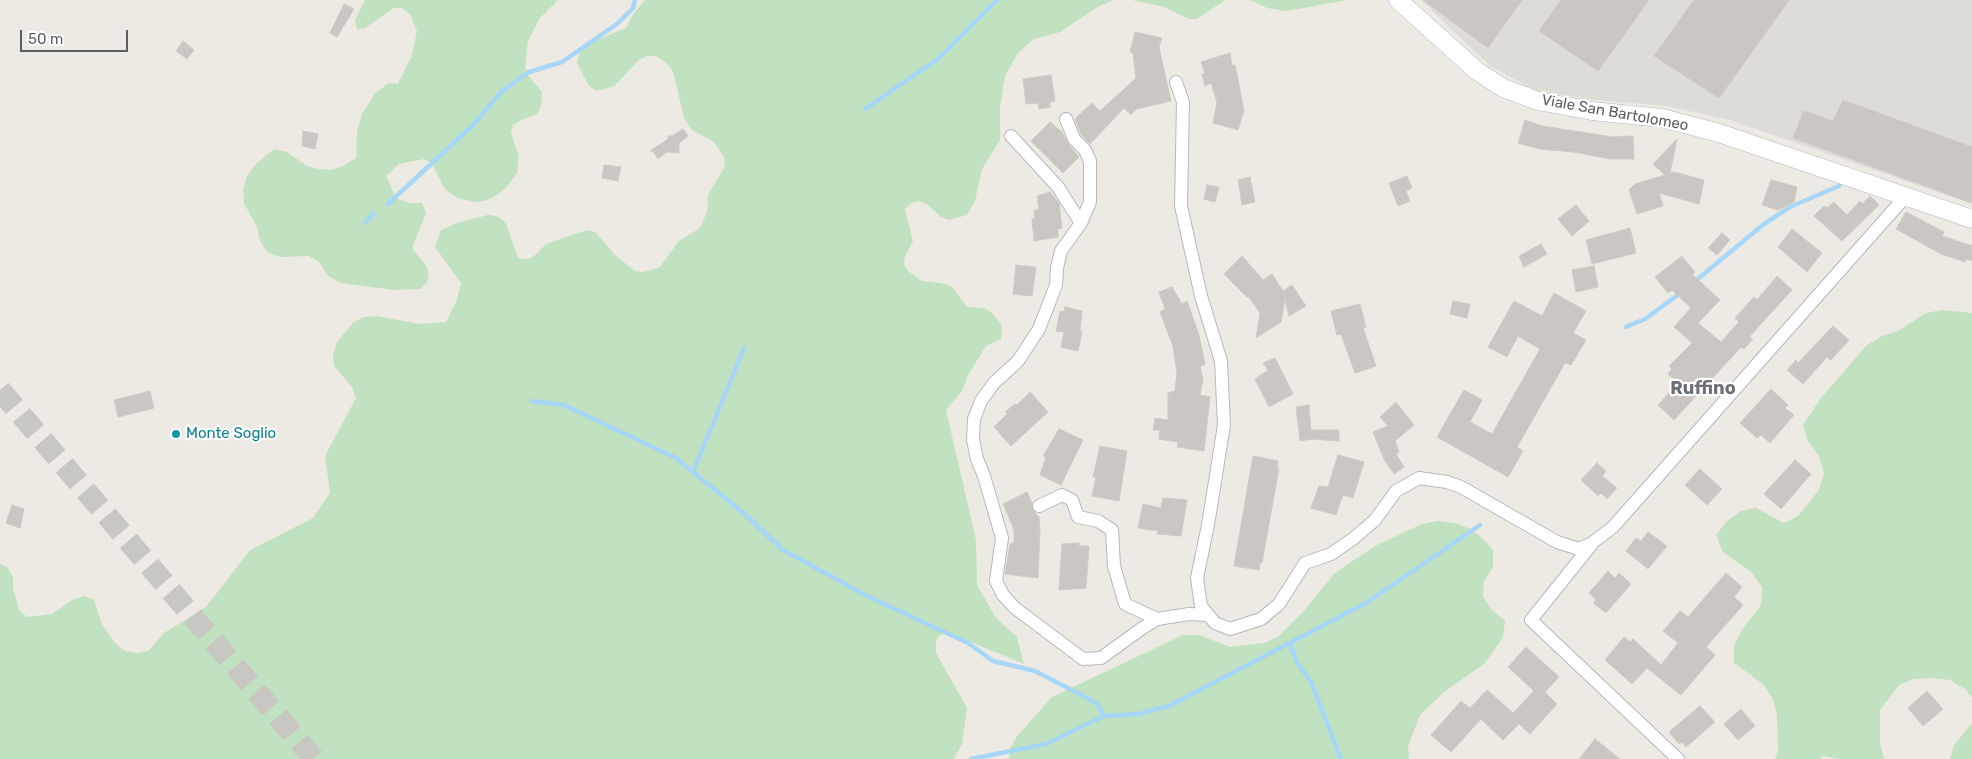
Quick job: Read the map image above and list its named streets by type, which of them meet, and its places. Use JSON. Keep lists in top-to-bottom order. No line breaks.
{"streets":{"main road":["Viale San Bartolomeo"]},"districts":["Ruffino"],"places":["Monte Soglio"],"scale_bar":"50 m"}
